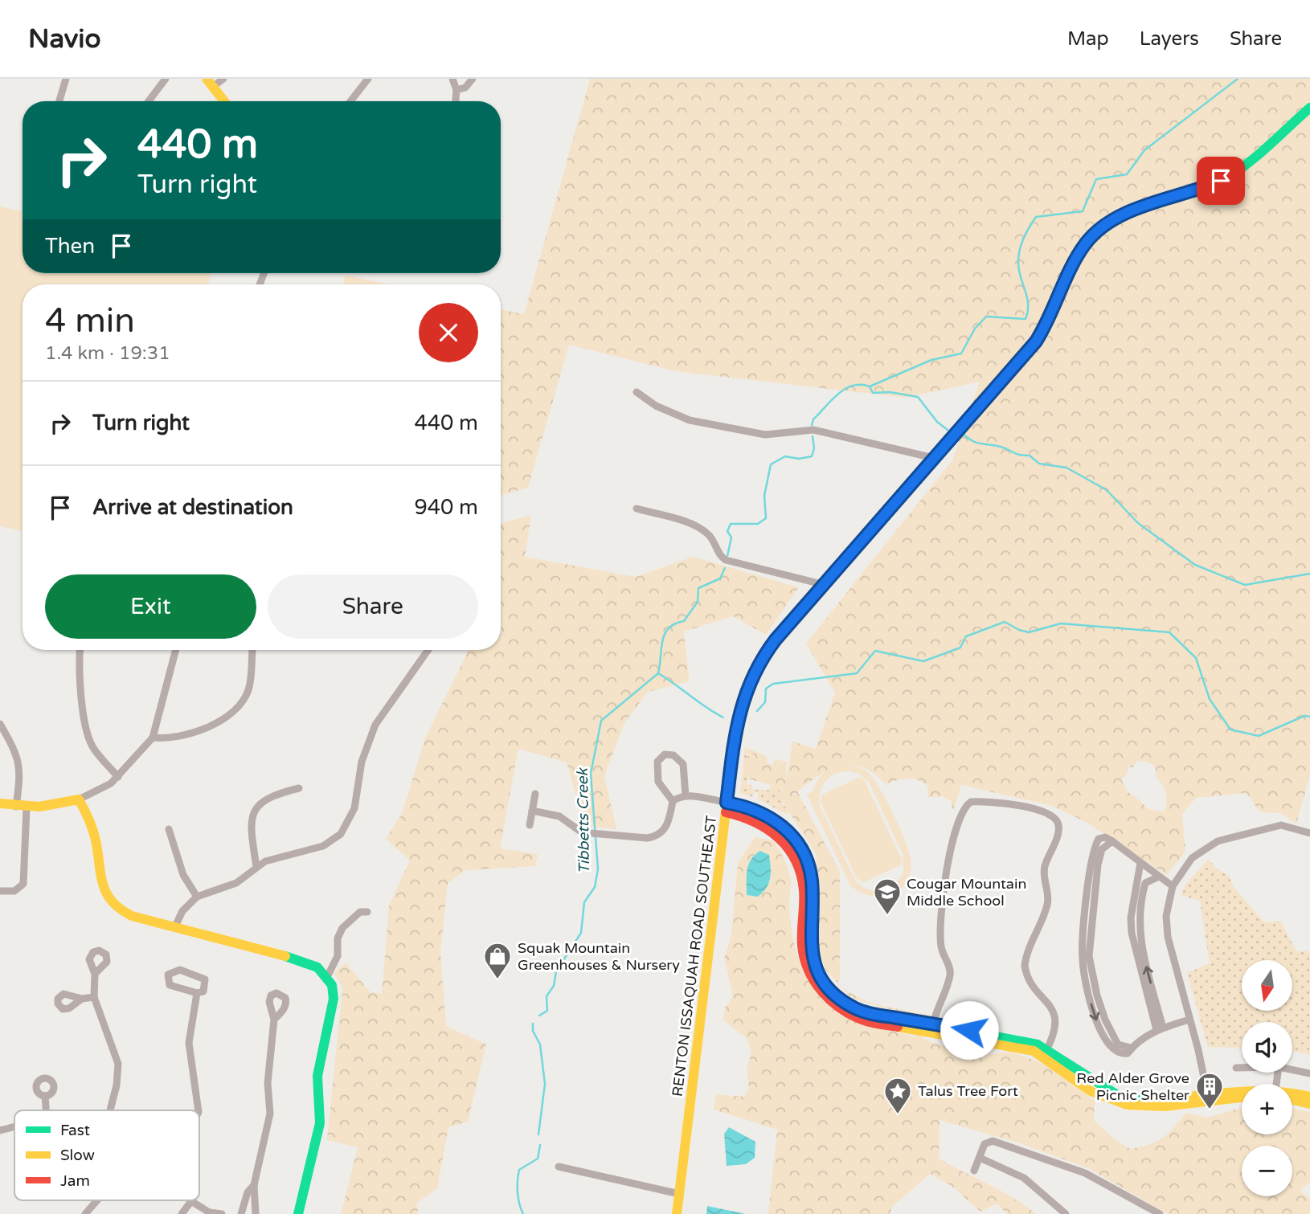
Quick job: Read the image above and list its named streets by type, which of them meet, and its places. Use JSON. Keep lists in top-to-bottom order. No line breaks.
{"streets":{"street":["RENTON ISSAQUAH ROAD SOUTHEAST"]},"water":["Tibbetts Creek"],"places":{"school or university":["Cougar Mountain Middle School"],"shop":["Squak Mountain Greenhouses & Nursery"],"building":["Red Alder Grove Picnic Shelter"],"place":["Talus Tree Fort"]},"legend":["Fast","Slow","Jam"],"north":"bottom","page":{"header":"Navio","nav":["Map","Layers","Share"],"turn":["440 m","Turn right"],"then":"Then","heading":["4 min","1.4 km · 19:31"],"list":[{"name":"Turn right","value":"440 m"},{"name":"Arrive at destination","value":"940 m"}],"buttons":["Exit","Share"],"map_buttons":["+","−"]}}
